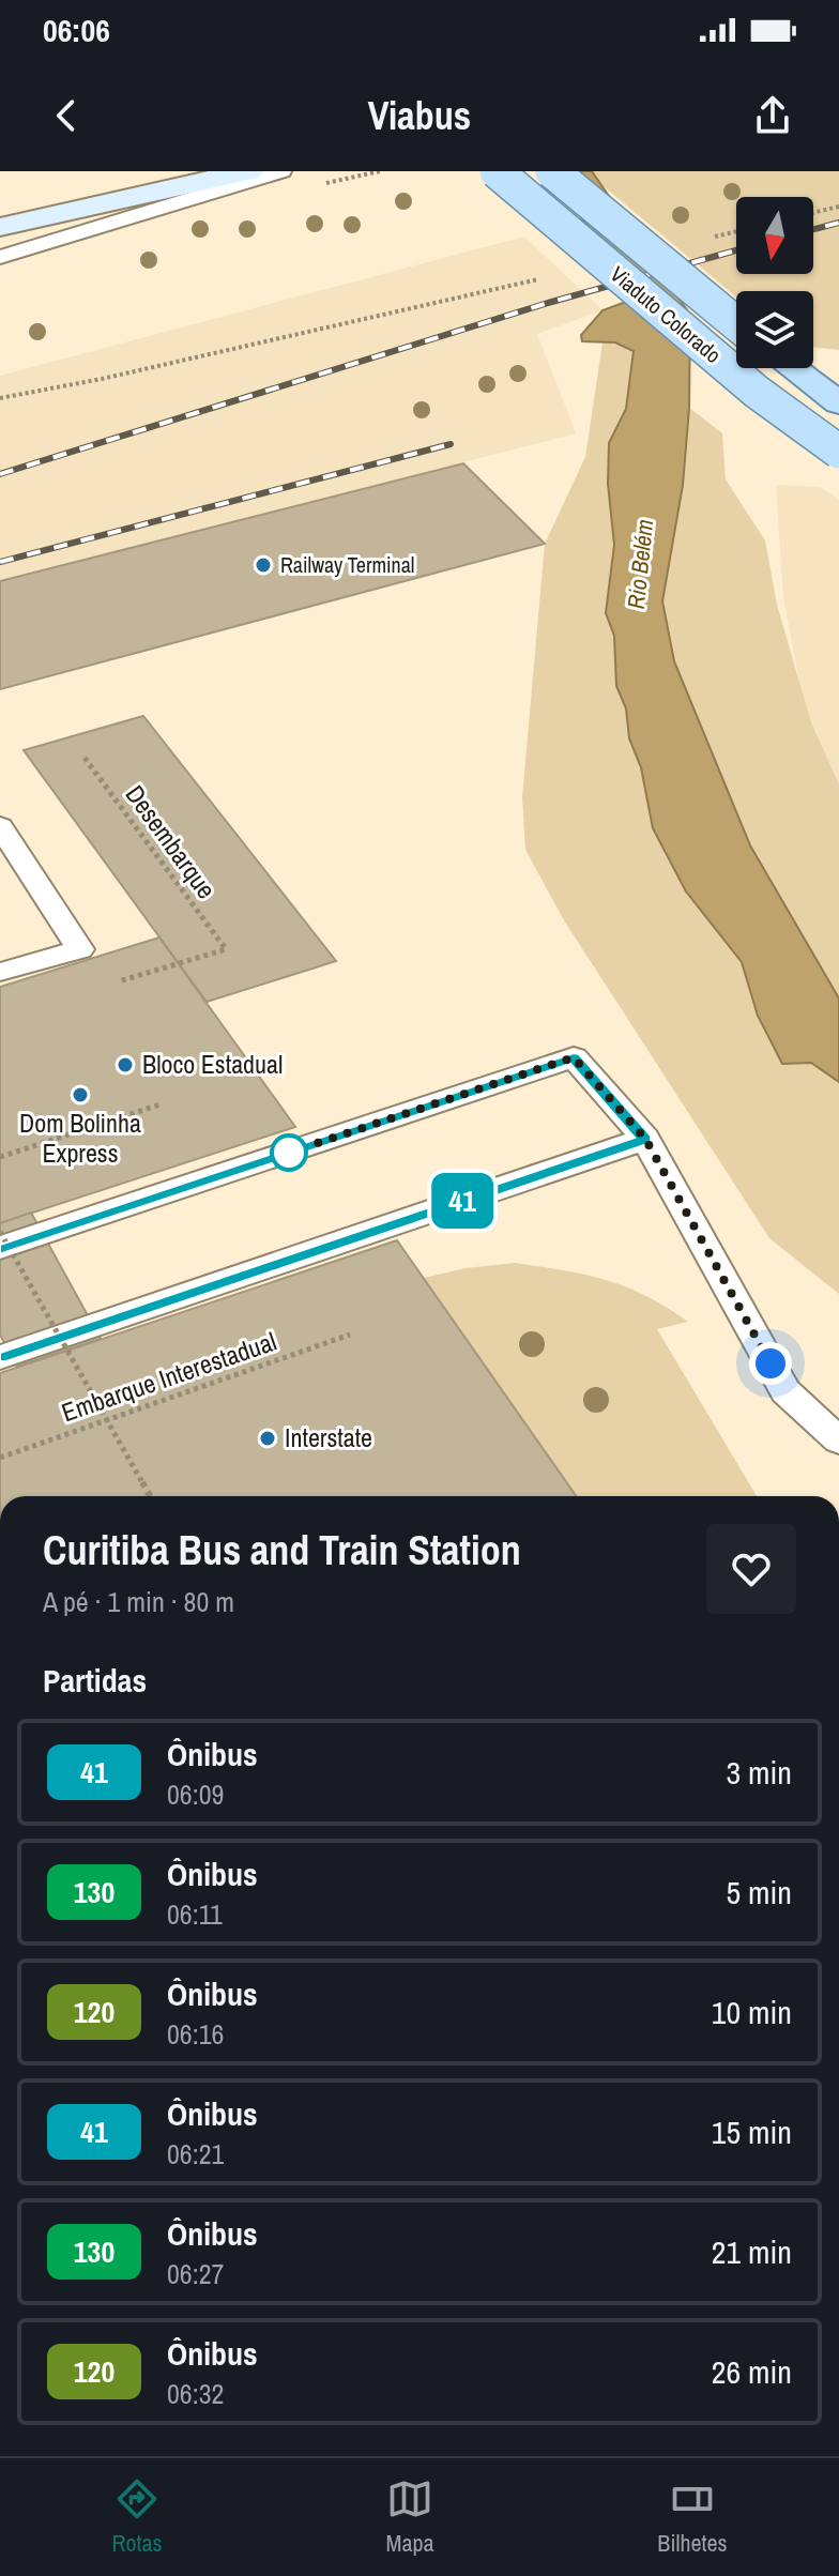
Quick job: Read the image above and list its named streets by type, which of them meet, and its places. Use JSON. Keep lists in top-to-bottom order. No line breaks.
{"streets":{"main road":["Viaduto Colorado"],"path":["Desembarque","Embarque Interestadual"]},"water":["Rio Belém"],"places":["Railway Terminal","Bloco Estadual","Dom Bolinha Express","Interstate"],"lines":["bus line 41"],"north":"bottom","page":{"status":"06:06","header":"Viabus","on_map":"41","heading":[["Curitiba Bus and Train Station","A pé · 1 min · 80 m"],"Partidas"],"list":[{"mark":"41","name":"Ônibus","note":"06:09","value":"3 min"},{"mark":"130","name":"Ônibus","note":"06:11","value":"5 min"},{"mark":"120","name":"Ônibus","note":"06:16","value":"10 min"},{"mark":"41","name":"Ônibus","note":"06:21","value":"15 min"},{"mark":"130","name":"Ônibus","note":"06:27","value":"21 min"},{"mark":"120","name":"Ônibus","note":"06:32","value":"26 min"}],"tabs":["Rotas","Mapa","Bilhetes"]}}
